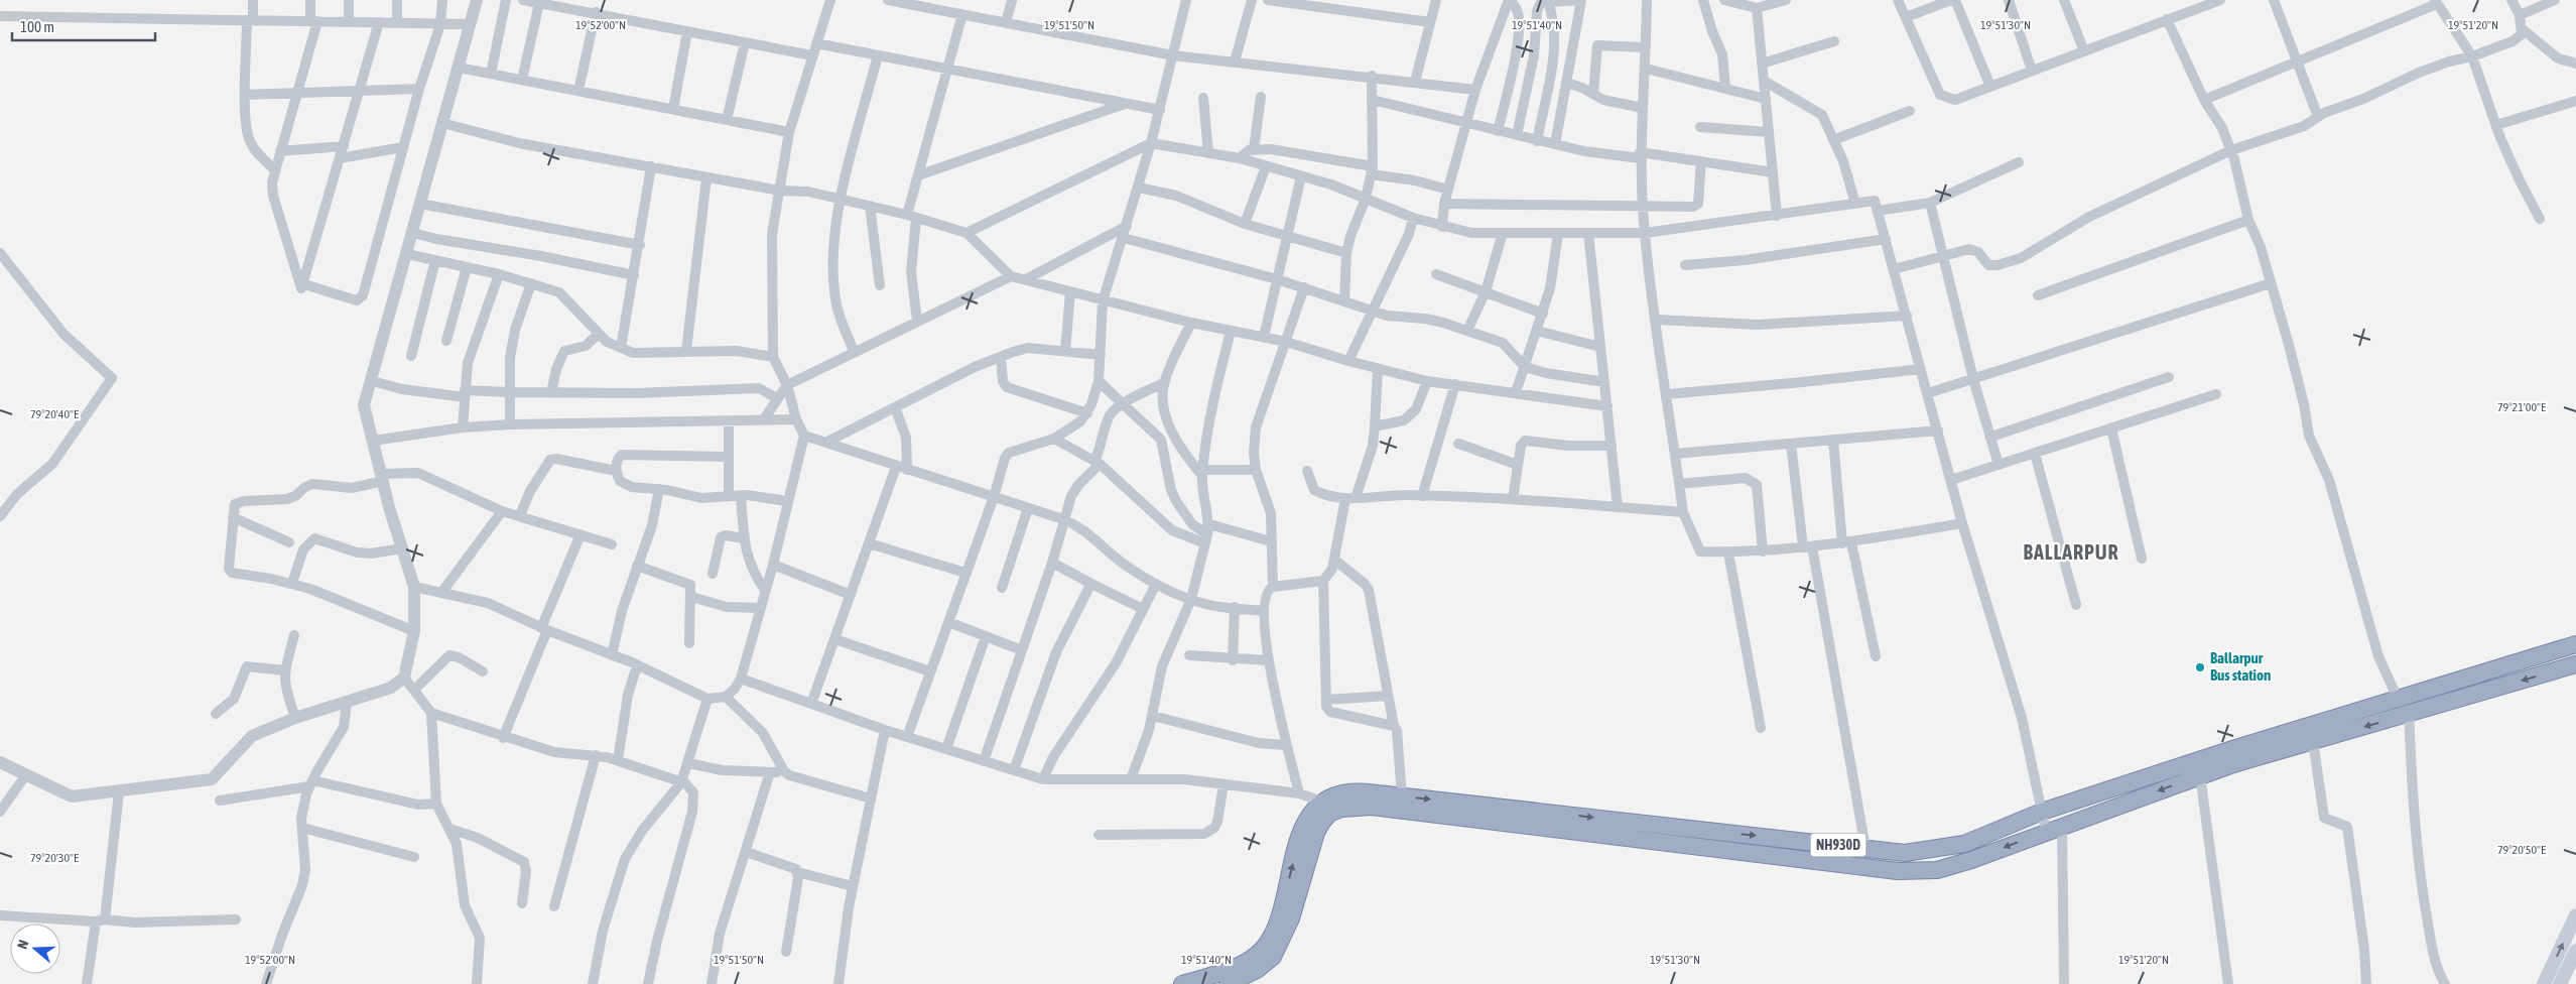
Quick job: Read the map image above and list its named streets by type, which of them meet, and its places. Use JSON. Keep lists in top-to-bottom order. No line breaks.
{"streets":{"highway":["NH930D"]},"districts":["BALLARPUR"],"places":["Ballarpur Bus station"],"scale_bar":"100 m","north":"left","coordinates":["19°52'00\"N","19°51'50\"N","19°51'40\"N","19°51'30\"N","19°51'20\"N","79°21'00\"E","79°20'40\"E","79°20'50\"E","79°20'30\"E"]}
